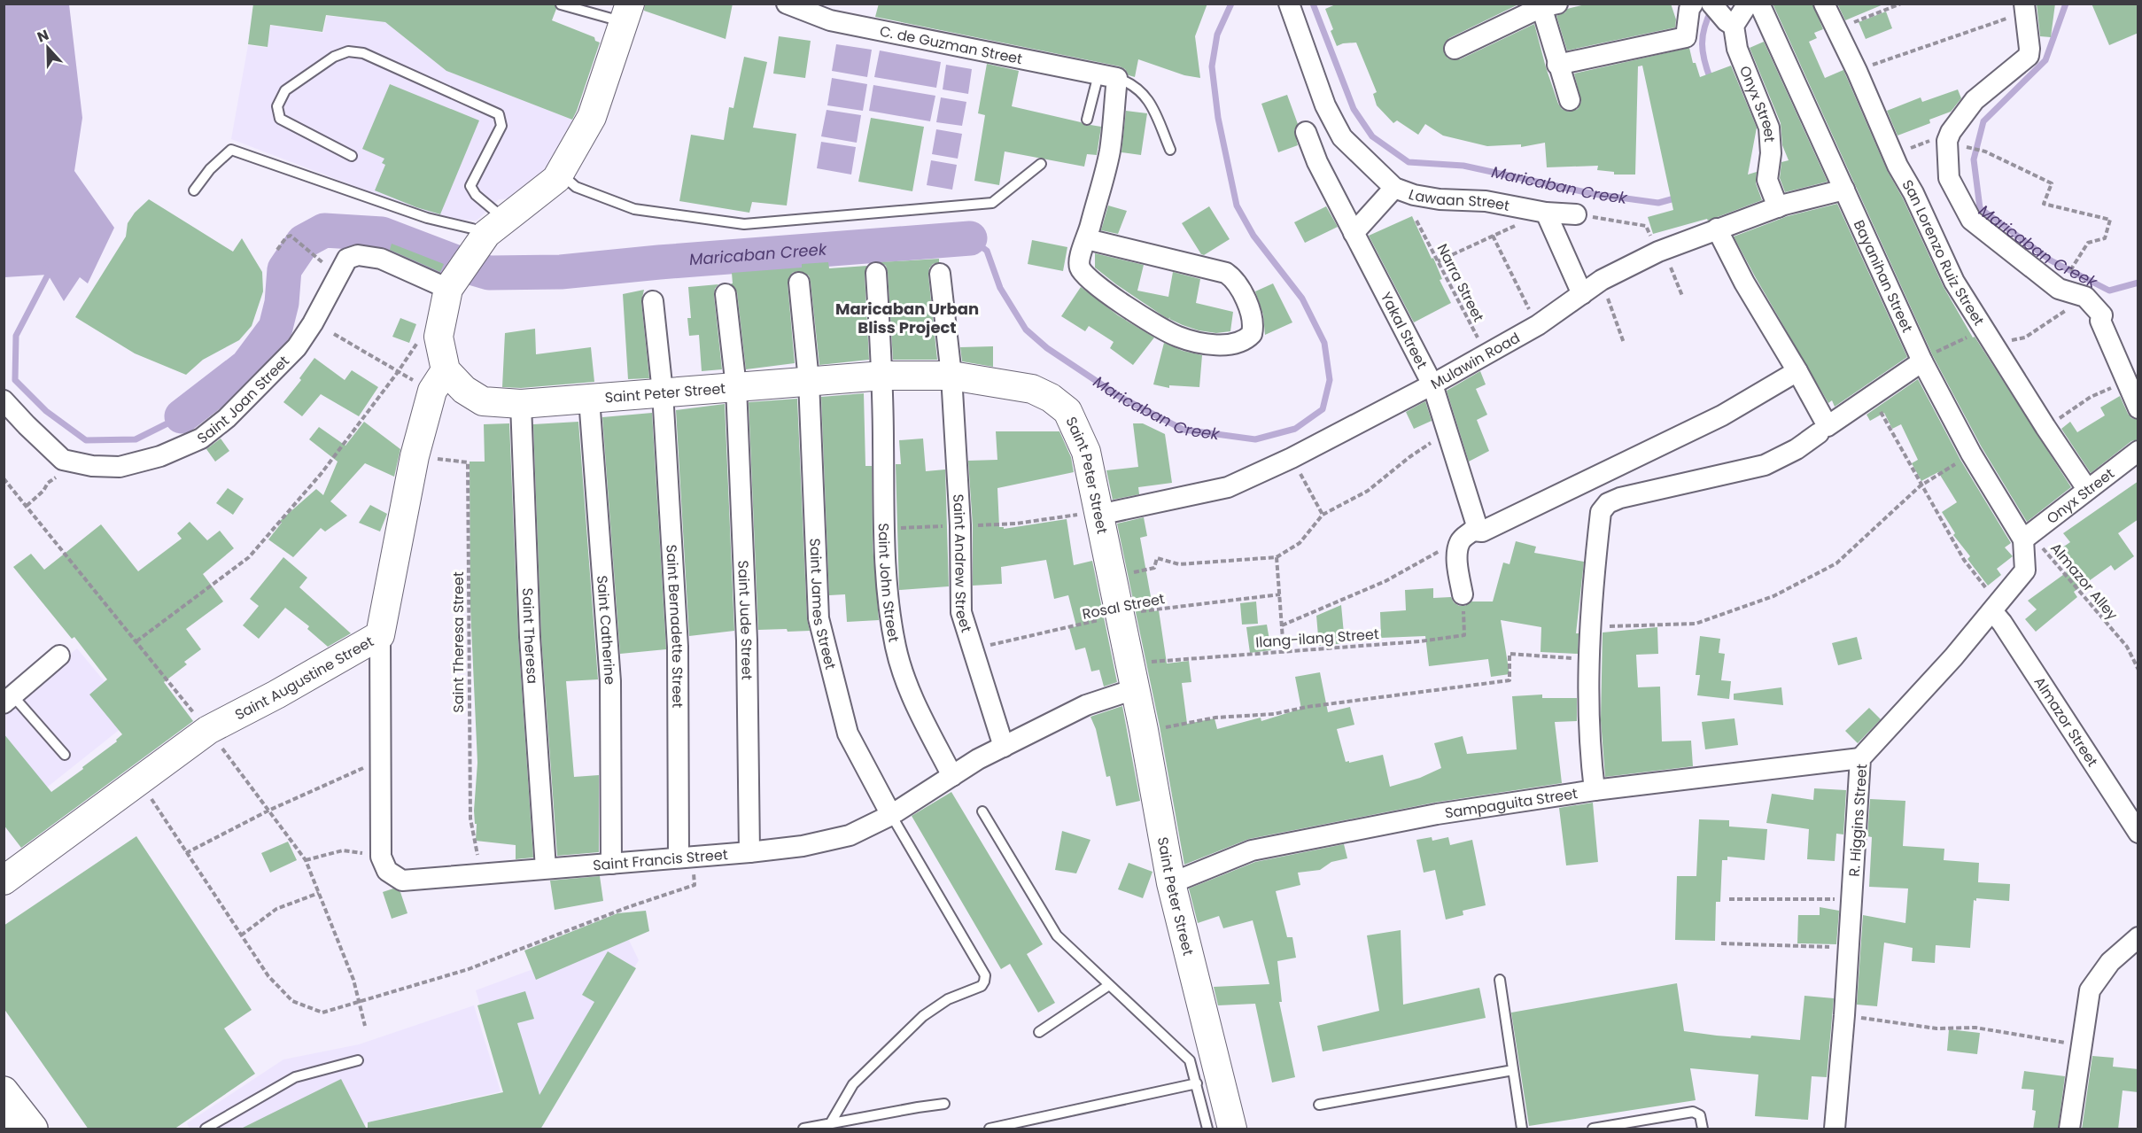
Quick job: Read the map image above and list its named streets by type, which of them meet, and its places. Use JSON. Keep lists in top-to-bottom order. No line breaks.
{"streets":{"street":["C. de Guzman Street","Onyx Street","Lawaan Street","San Lorenzo Ruiz Street","Bayanihan Street","Yakal Street","Mulawin Road","Saint Peter Street","Saint Joan Street","Saint Andrew Street","Saint John Street","Saint James Street","Saint Jude Street","Saint Bernadette Street","Saint Catherine","Saint Theresa","Saint Augustine Street","Almazor Street","Sampaguita Street","R. Higgins Street","Saint Francis Street"],"path":["Narra Street","Almazor Alley","Rosal Street","Ilang-ilang Street","Saint Theresa Street"]},"crossings":[["Onyx Street","San Lorenzo Ruiz Street"],["Onyx Street","Bayanihan Street"],["Onyx Street","Mulawin Road"],["Onyx Street","Almazor Alley"],["Onyx Street","R. Higgins Street"],["Bayanihan Street","Mulawin Road"],["Bayanihan Street","Almazor Alley"],["Bayanihan Street","R. Higgins Street"],["Narra Street","Mulawin Road"],["Yakal Street","Mulawin Road"],["Yakal Street","Ilang-ilang Street"],["Mulawin Road","Saint Peter Street"],["Saint Peter Street","Saint Andrew Street"],["Saint Peter Street","Saint John Street"],["Saint Peter Street","Saint James Street"],["Saint Peter Street","Rosal Street"],["Saint Peter Street","Saint Jude Street"],["Saint Peter Street","Saint Bernadette Street"],["Saint Peter Street","Saint Catherine"],["Saint Peter Street","Saint Theresa"],["Saint Peter Street","Ilang-ilang Street"],["Saint Peter Street","Saint Augustine Street"],["Saint Peter Street","Sampaguita Street"],["Saint Peter Street","Saint Francis Street"],["Saint Andrew Street","Rosal Street"],["Saint Andrew Street","Saint Francis Street"],["Almazor Alley","R. Higgins Street"],["Saint John Street","Saint Francis Street"],["Saint James Street","Saint Francis Street"],["Saint Jude Street","Saint Francis Street"],["Saint Bernadette Street","Saint Francis Street"],["Saint Catherine","Saint Francis Street"],["Saint Theresa","Saint Francis Street"],["Ilang-ilang Street","Saint Francis Street"],["Saint Theresa Street","Saint Augustine Street"],["Saint Theresa Street","Saint Francis Street"],["Almazor Street","R. Higgins Street"],["Sampaguita Street","R. Higgins Street"]],"districts":["Maricaban Urban Bliss Project"],"water":["Maricaban Creek"],"north":"top"}
